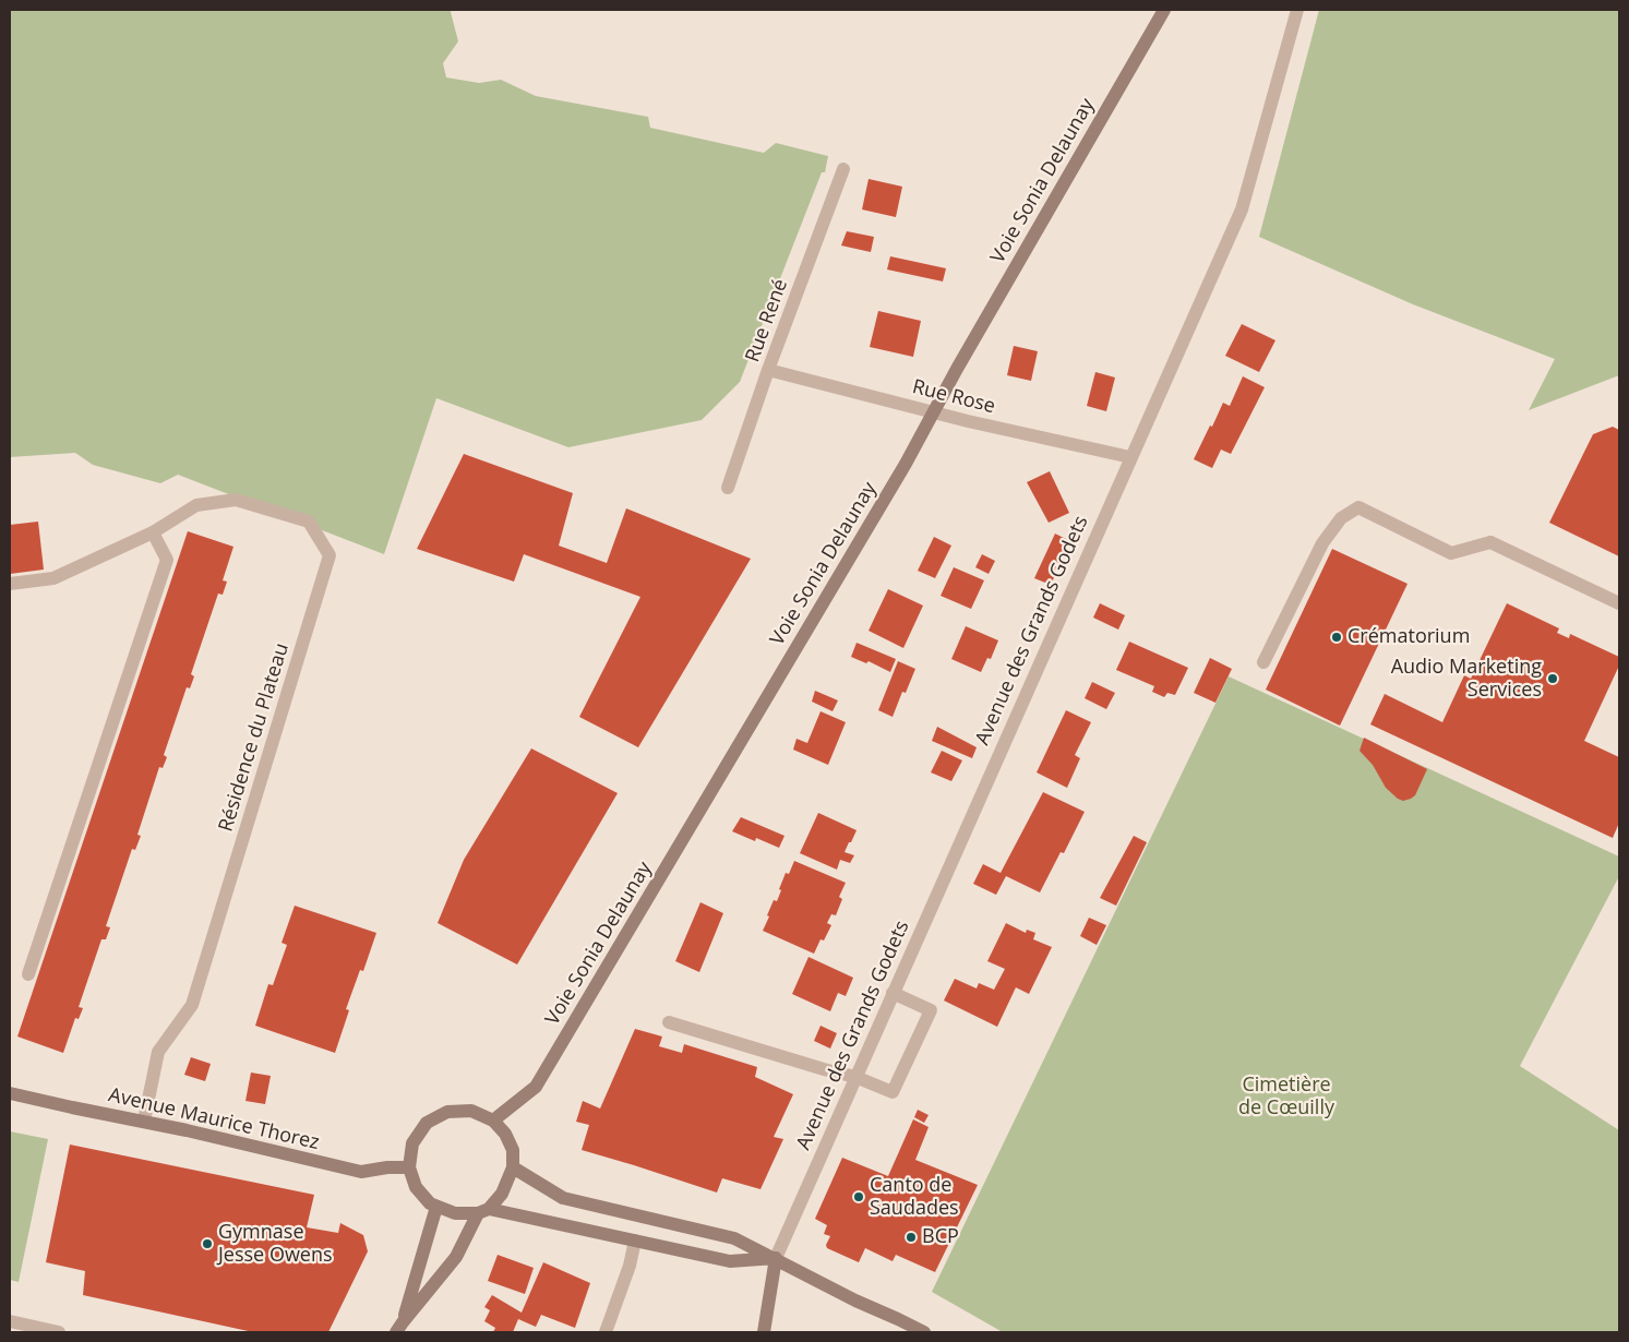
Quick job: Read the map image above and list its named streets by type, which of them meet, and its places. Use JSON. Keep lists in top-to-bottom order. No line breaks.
{"streets":{"main road":["Voie Sonia Delaunay","Avenue Maurice Thorez"],"street":["Rue René","Rue Rose","Avenue des Grands Godets","Résidence du Plateau"]},"crossings":[["Voie Sonia Delaunay","Rue Rose"],["Voie Sonia Delaunay","Avenue Maurice Thorez"],["Rue René","Rue Rose"],["Rue Rose","Avenue des Grands Godets"],["Résidence du Plateau","Avenue Maurice Thorez"]],"parks":["Cimetière de Cœuilly"],"places":["Crématorium","Audio Marketing Services","Canto de Saudades","BCP","Gymnase Jesse Owens"]}
